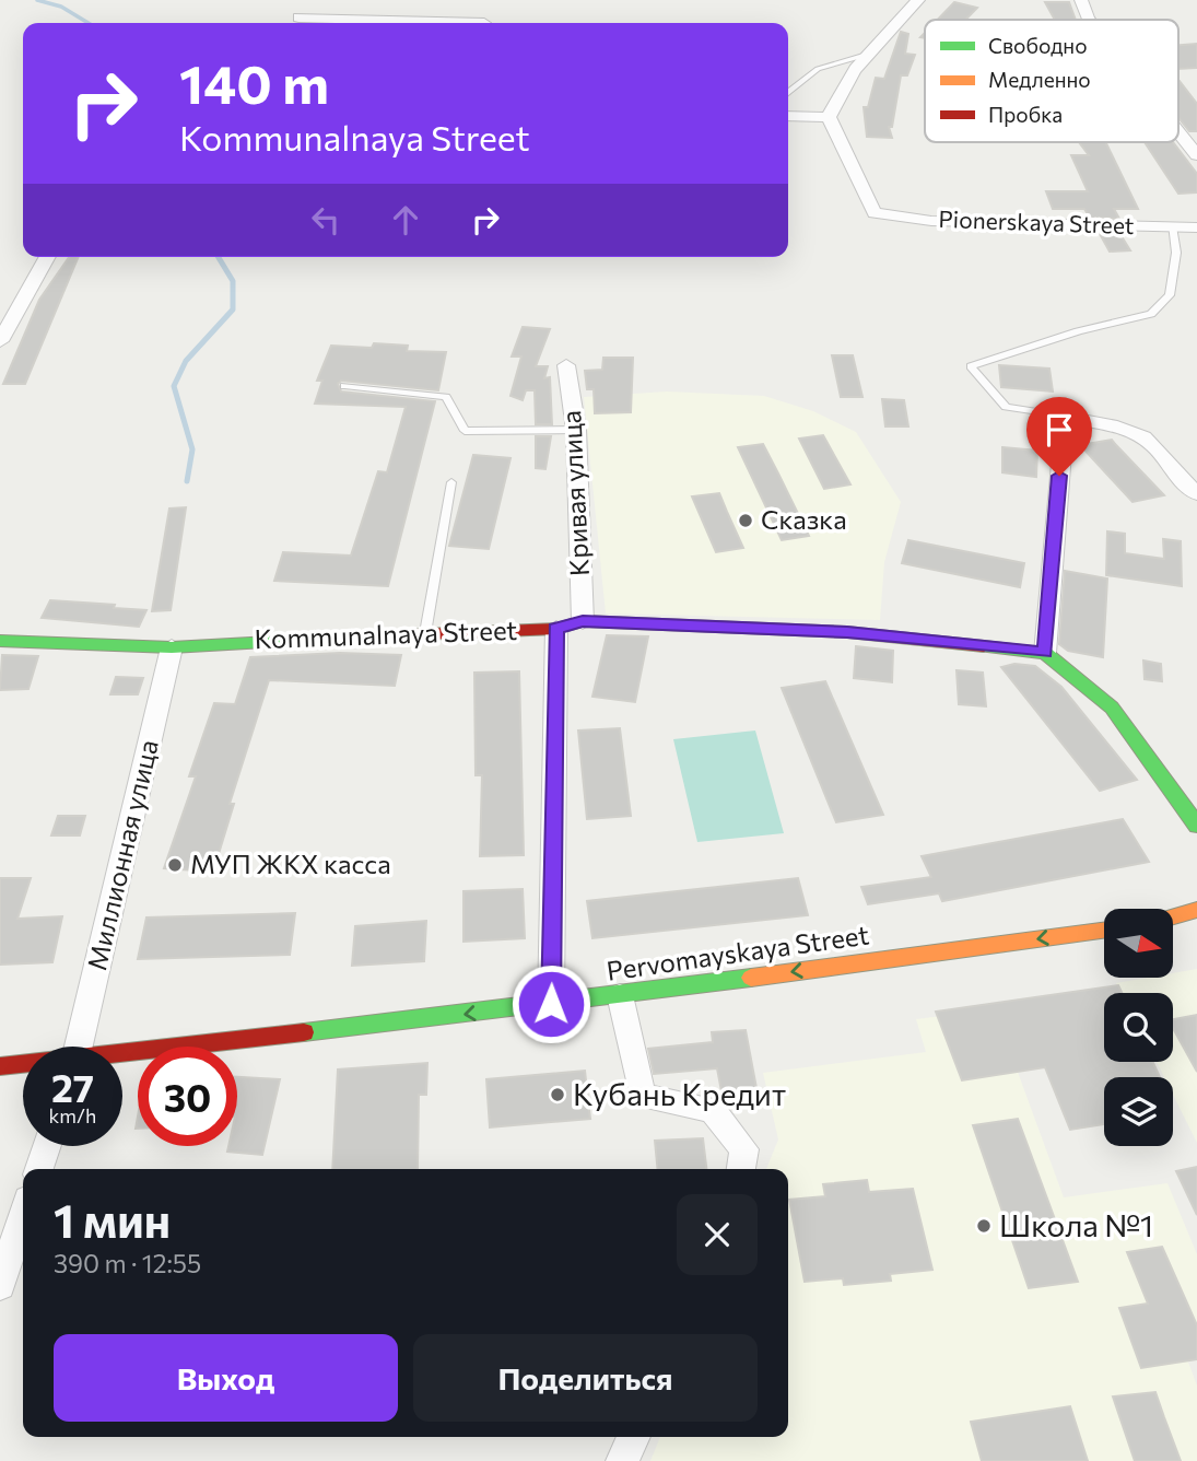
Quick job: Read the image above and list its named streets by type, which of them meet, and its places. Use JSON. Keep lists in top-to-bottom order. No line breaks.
{"streets":{"street":["Pionerskaya Street","Кривая улица","Kommunalnaya Street","Миллионная улица","Pervomayskaya Street"]},"crossings":[["Кривая улица","Kommunalnaya Street"],["Kommunalnaya Street","Миллионная улица"]],"one_way":["Pervomayskaya Street"],"places":["Сказка","МУП ЖКХ касса","Кубань Кредит","Школа №1"],"legend":["Свободно","Медленно","Пробка"],"north":"right","page":{"turn":["140 m","Kommunalnaya Street"],"speed":"27 km/h","limit":"30","heading":["1 мин","390 m · 12:55"],"buttons":["Выход","Поделиться"]}}
